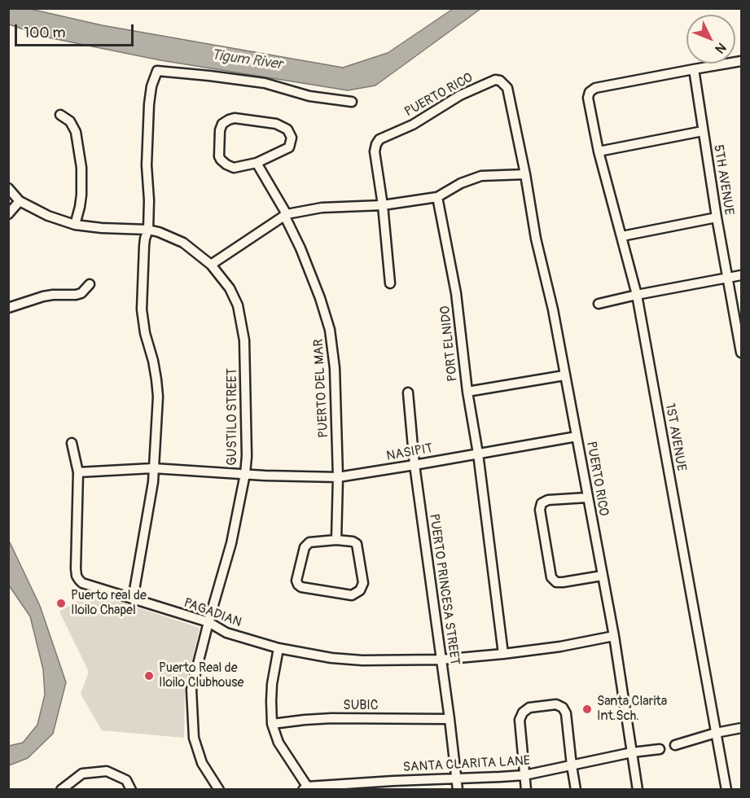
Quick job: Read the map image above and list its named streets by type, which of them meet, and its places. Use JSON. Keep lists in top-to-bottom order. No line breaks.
{"streets":{"street":["PUERTO RICO","5TH AVENUE","PORT ELNIDO","PUERTO DEL MAR","GUSTILO STREET","1ST AVENUE","NASIPIT","PUERTO PRINCESA STREET","PAGADIAN","SUBIC","SANTA CLARITA LANE"]},"crossings":[["PUERTO RICO","PORT ELNIDO"],["PUERTO RICO","NASIPIT"],["PUERTO RICO","PAGADIAN"],["PUERTO RICO","SANTA CLARITA LANE"],["5TH AVENUE","1ST AVENUE"],["PUERTO DEL MAR","NASIPIT"],["GUSTILO STREET","NASIPIT"],["GUSTILO STREET","PAGADIAN"],["NASIPIT","PUERTO PRINCESA STREET"],["PUERTO PRINCESA STREET","PAGADIAN"],["PUERTO PRINCESA STREET","SUBIC"],["PUERTO PRINCESA STREET","SANTA CLARITA LANE"]],"water":["Tigum River"],"places":["Puerto real de Iloilo Chapel","Puerto Real de Iloilo Clubhouse","Santa Clarita Int.Sch."],"scale_bar":"100 m","north":"bottom right"}
